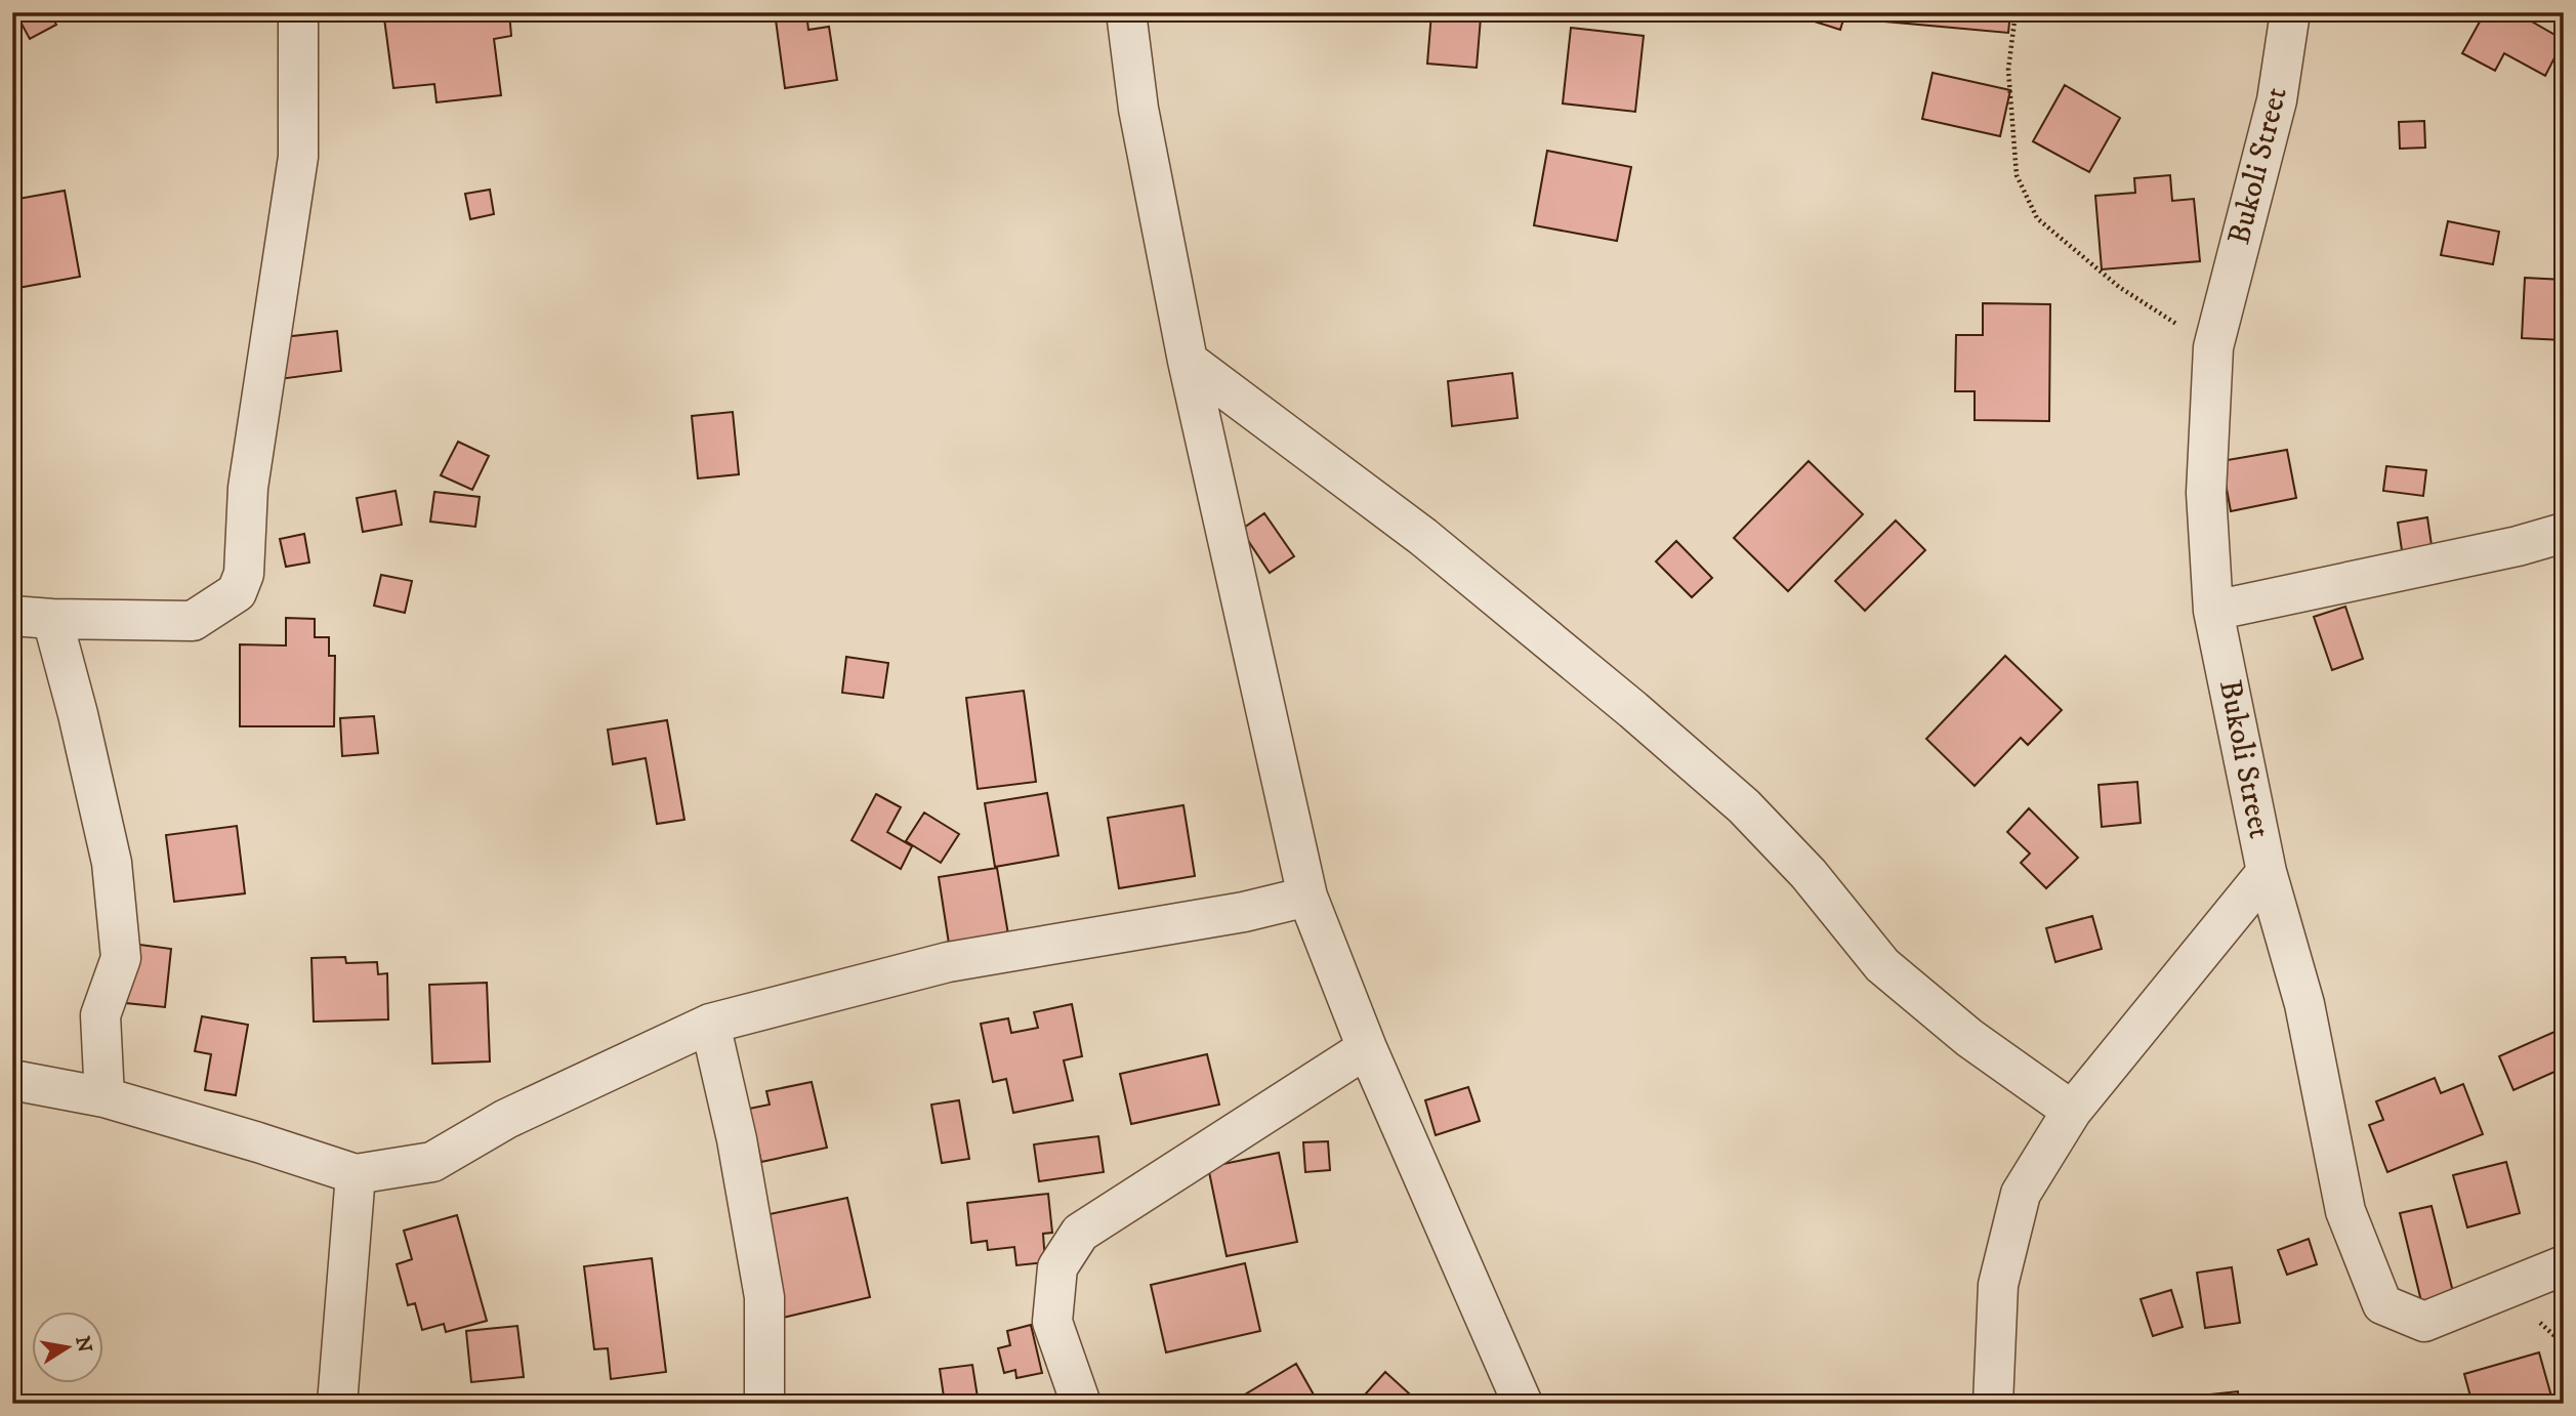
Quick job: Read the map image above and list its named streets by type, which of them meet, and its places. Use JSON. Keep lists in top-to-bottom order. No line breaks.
{"streets":{"street":["Bukoli Street"]},"north":"right"}
